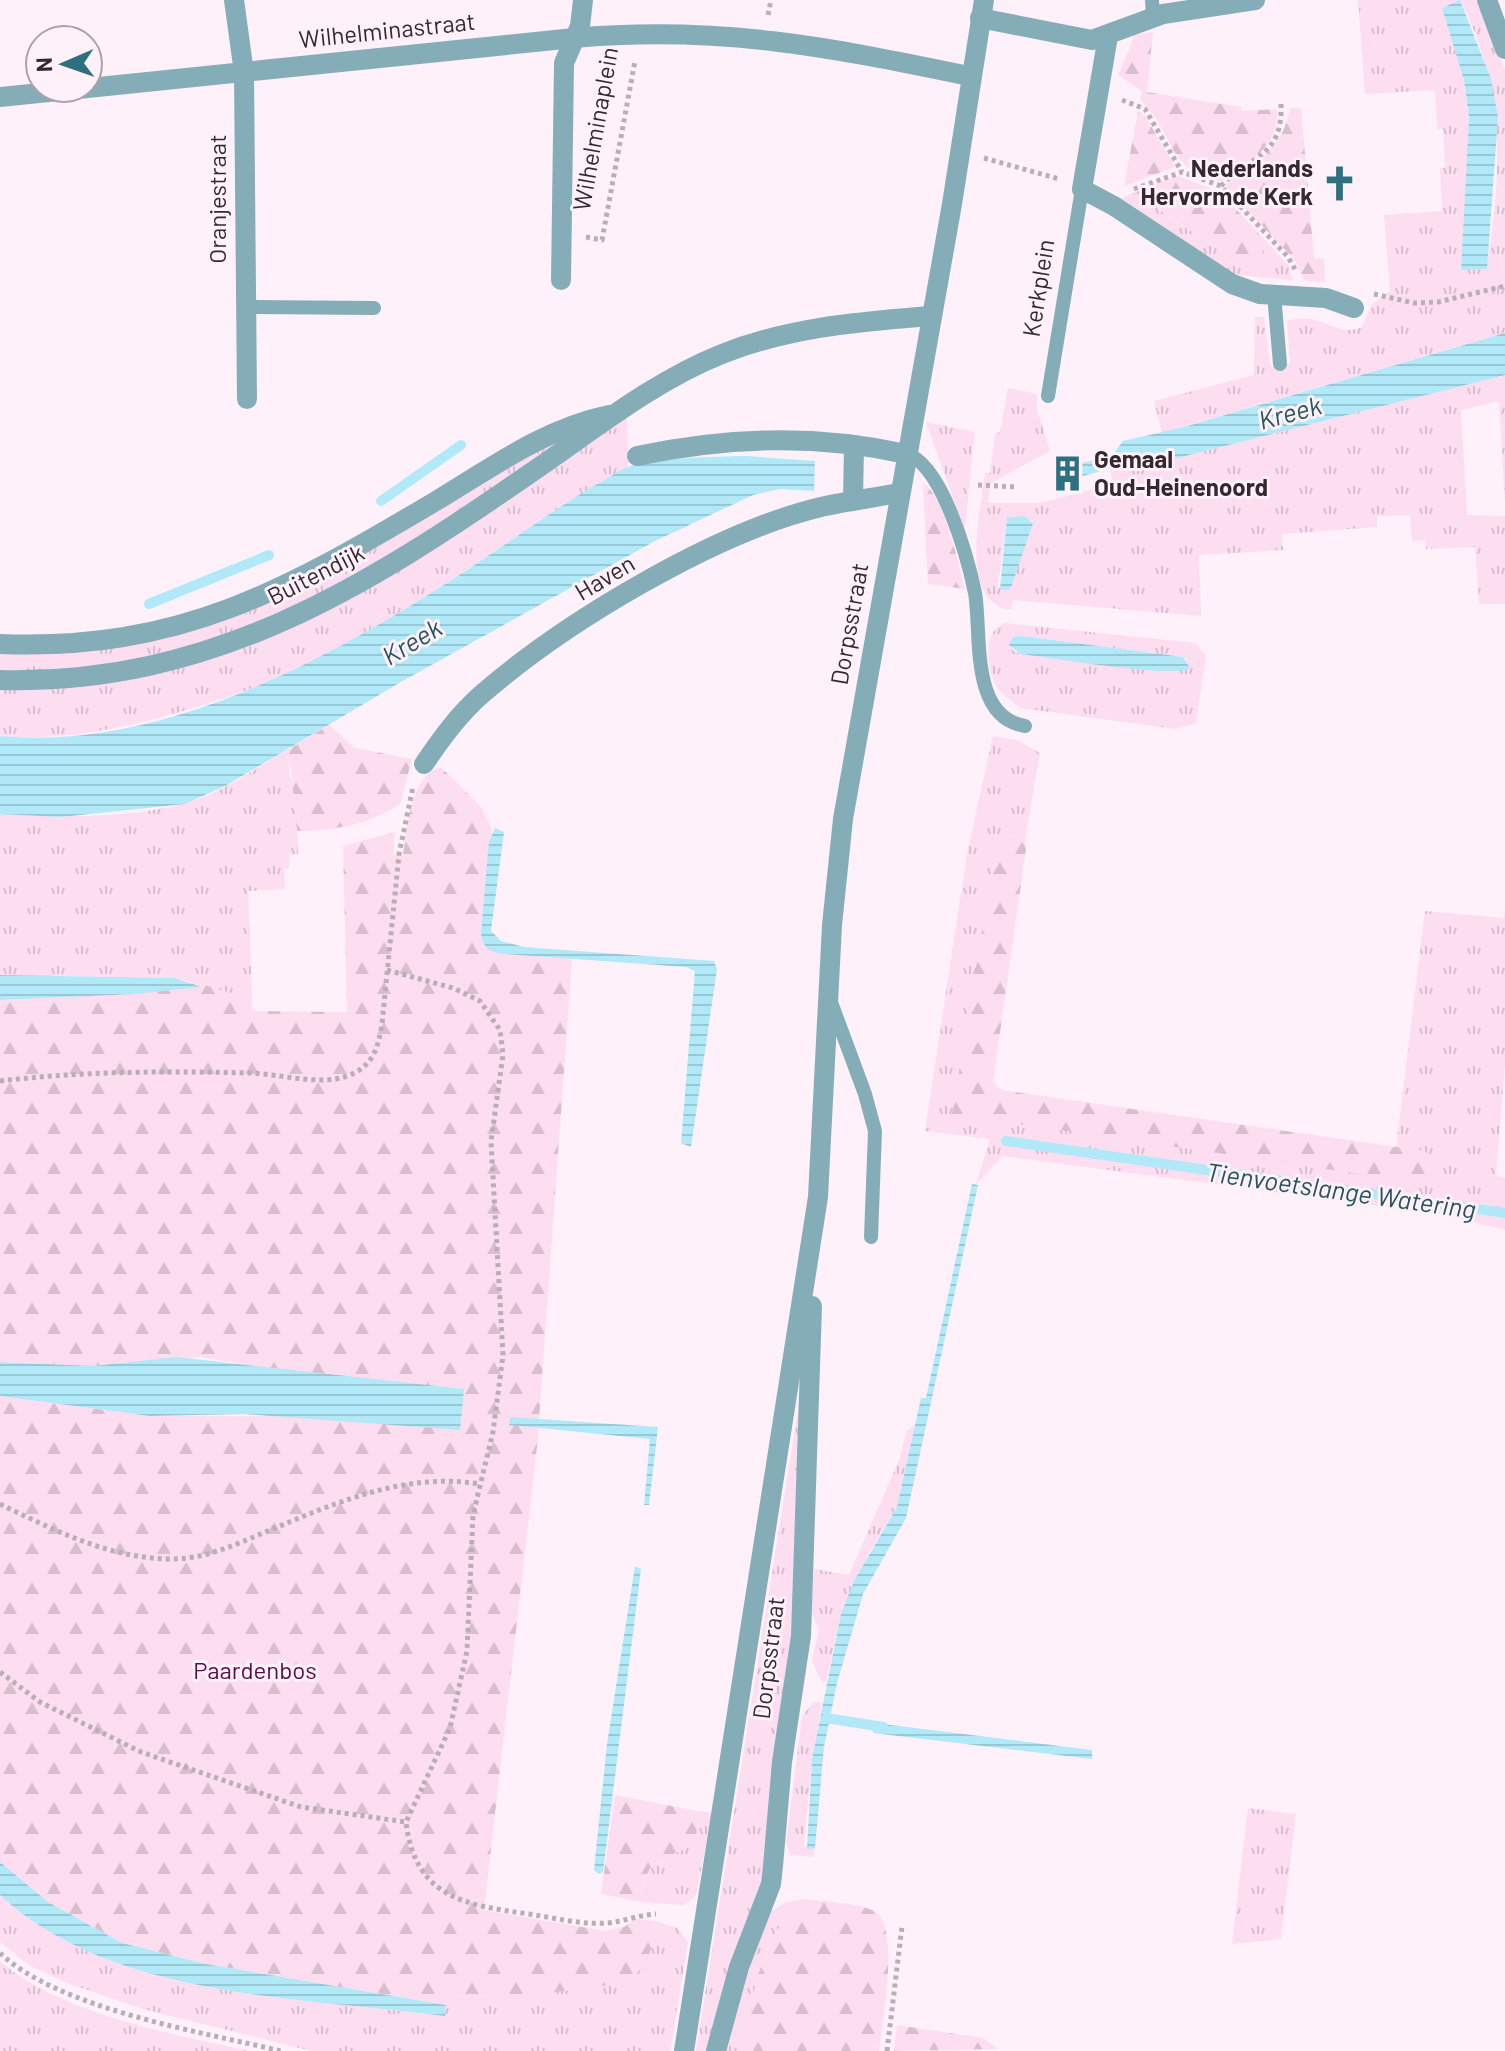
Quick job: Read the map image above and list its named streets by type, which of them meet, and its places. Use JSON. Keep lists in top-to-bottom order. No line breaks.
{"streets":{"street":["Wilhelminastraat","Wilhelminaplein","Oranjestraat","Kerkplein","Buitendijk","Haven","Dorpsstraat"]},"crossings":[["Wilhelminastraat","Wilhelminaplein"],["Wilhelminastraat","Oranjestraat"],["Wilhelminastraat","Dorpsstraat"],["Buitendijk","Dorpsstraat"],["Haven","Dorpsstraat"]],"water":["Kreek","Tienvoetslange Watering"],"parks":["Paardenbos"],"places":{"church":["Nederlands Hervormde Kerk"],"building":["Gemaal Oud-Heinenoord"]},"north":"left"}
